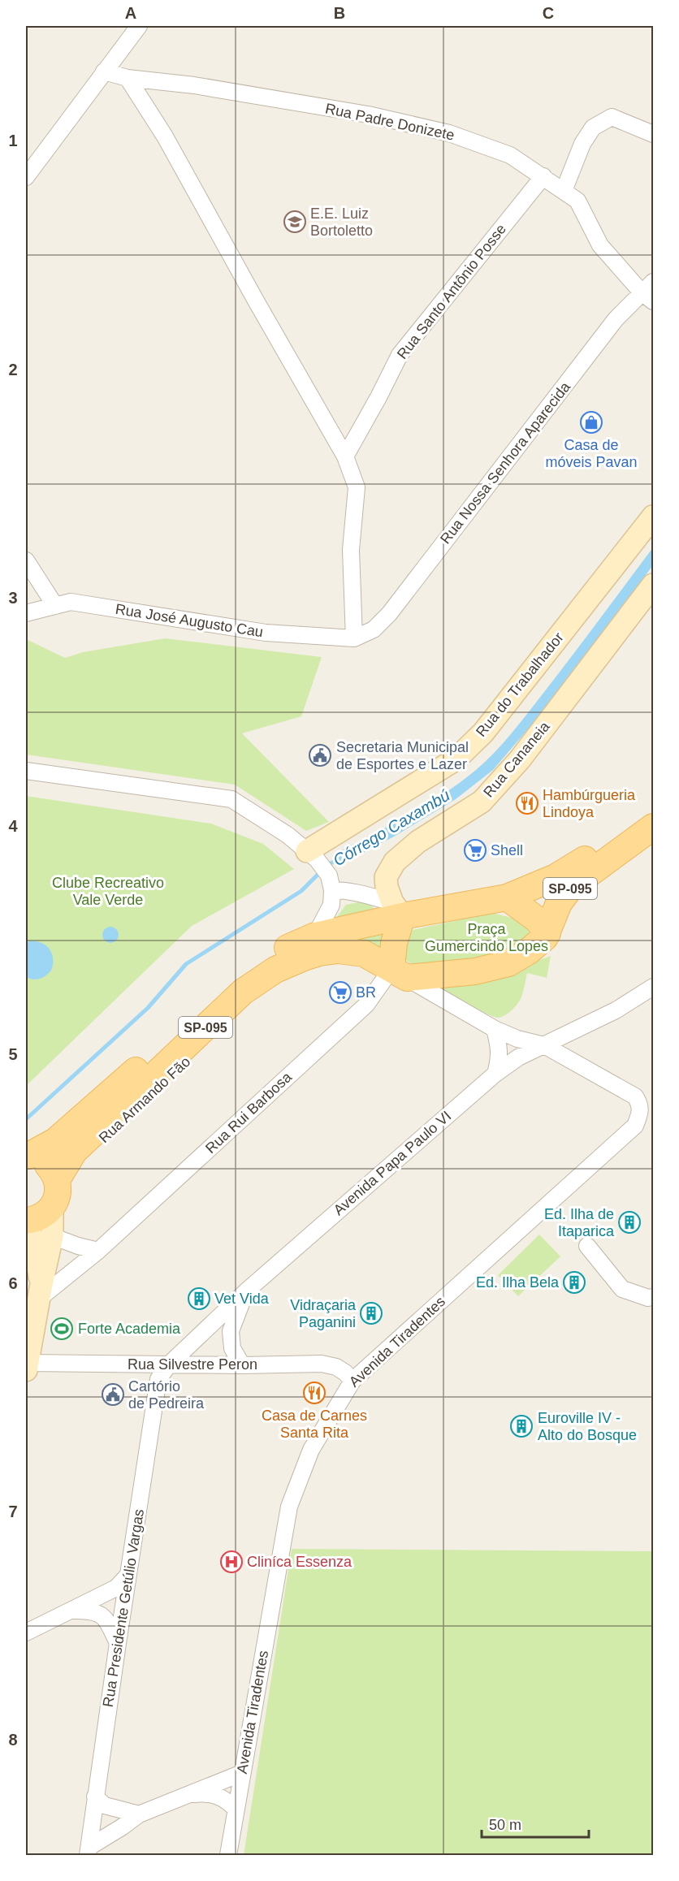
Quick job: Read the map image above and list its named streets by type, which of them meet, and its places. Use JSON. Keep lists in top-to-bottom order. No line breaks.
{"streets":{"main road":["SP-095"],"street":["Rua Padre Donizete","Rua Santo Antônio Posse","Rua Nossa Senhora Aparecida","Rua José Augusto Cau","Rua do Trabalhador","Rua Cananeia","Rua Rui Barbosa","Avenida Papa Paulo VI","Avenida Tiradentes","Rua Silvestre Peron","Rua Presidente Getúlio Vargas"]},"crossings":[["Rua Padre Donizete","Rua Santo Antônio Posse"],["Rua Padre Donizete","Rua Nossa Senhora Aparecida"],["Rua Nossa Senhora Aparecida","Rua José Augusto Cau"],["Rua Cananeia","SP-095"],["SP-095","Rua Rui Barbosa"],["Avenida Papa Paulo VI","Avenida Tiradentes"],["Avenida Papa Paulo VI","Rua Silvestre Peron"],["Avenida Papa Paulo VI","Rua Presidente Getúlio Vargas"],["Avenida Tiradentes","Rua Silvestre Peron"],["Rua Silvestre Peron","Rua Presidente Getúlio Vargas"]],"water":["Córrego Caxambú"],"parks":["Clube Recreativo Vale Verde","Praça Gumercindo Lopes"],"places":{"school or university":["E.E. Luiz Bortoletto"],"shop":["Casa de móveis Pavan"],"public building":["Secretaria Municipal de Esportes e Lazer","Cartório de Pedreira"],"restaurant":["Hambúrgueria Lindoya","Casa de Carnes Santa Rita"],"supermarket":["Shell","BR"],"building":["Ed. Ilha de Itaparica","Ed. Ilha Bela","Vet Vida","Vidraçaria Paganini","Euroville IV - Alto do Bosque"],"sports":["Forte Academia"],"hospital":["Cliníca Essenza"]},"scale_bar":"50 m","grid":{"columns":["A","B","C"],"rows":["1","2","3","4","5","6","7","8"]}}
